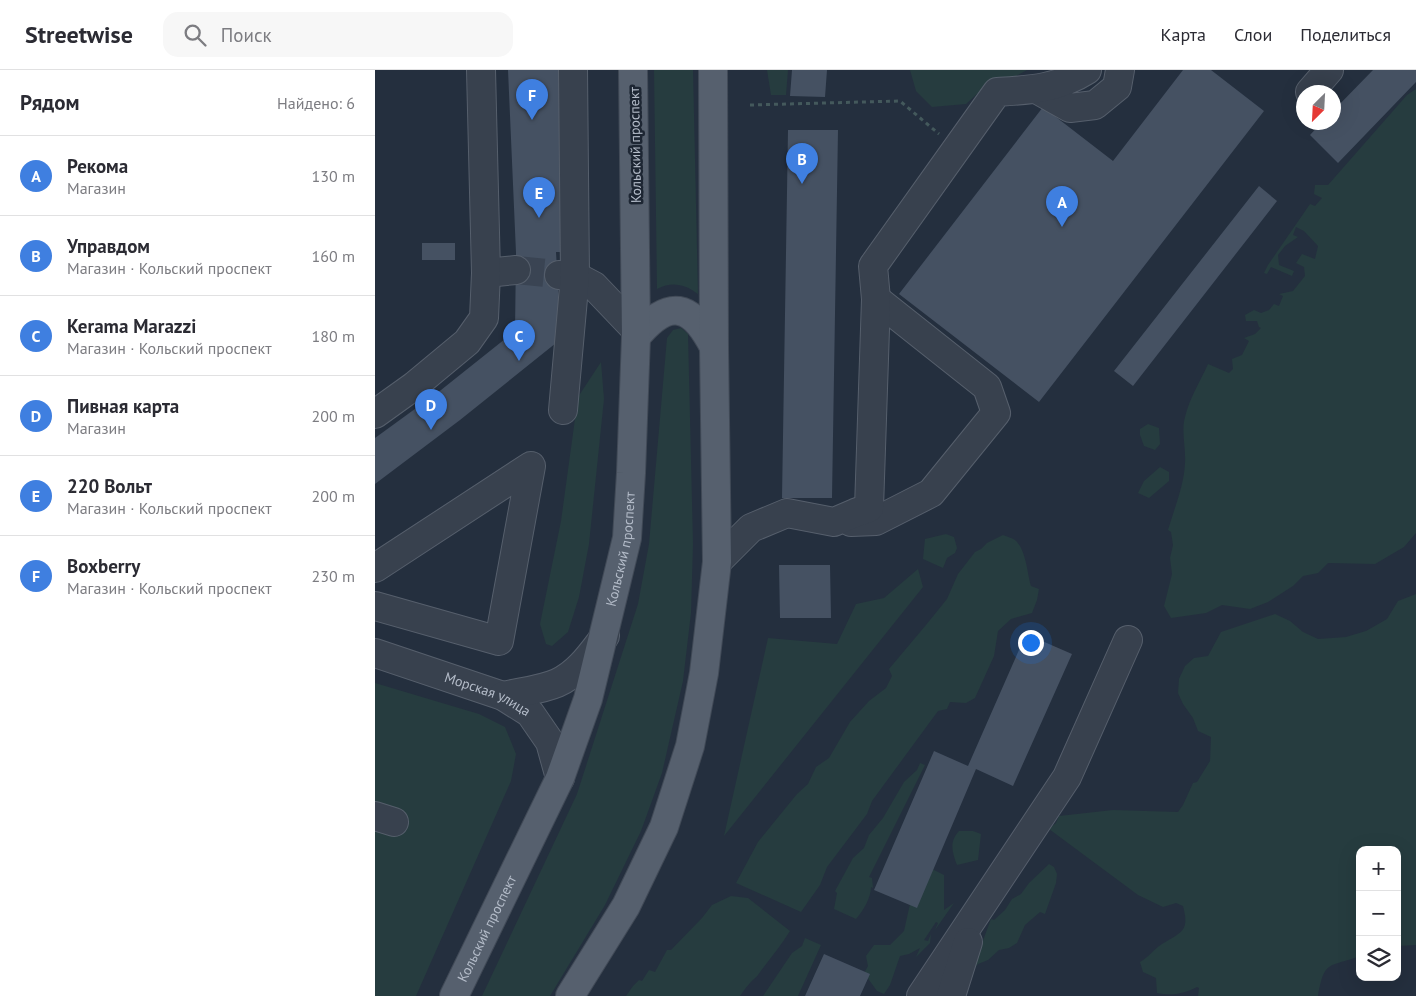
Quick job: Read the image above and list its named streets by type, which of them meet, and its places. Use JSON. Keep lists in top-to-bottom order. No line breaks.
{"streets":{"main road":["Кольский проспект"],"street":["Морская улица"]},"crossings":[["Кольский проспект","Морская улица"]],"north":"bottom left","page":{"header":"Streetwise","search":"Поиск","nav":["Карта","Слои","Поделиться"],"heading":["Рядом","Найдено: 6"],"pins":["F","B","E","A","C","D"],"list":[{"mark":"A","name":"Рекома","note":"Магазин","value":"130 m"},{"mark":"B","name":"Управдом","note":"Магазин · Кольский проспект","value":"160 m"},{"mark":"C","name":"Kerama Marazzi","note":"Магазин · Кольский проспект","value":"180 m"},{"mark":"D","name":"Пивная карта","note":"Магазин","value":"200 m"},{"mark":"E","name":"220 Вольт","note":"Магазин · Кольский проспект","value":"200 m"},{"mark":"F","name":"Boxberry","note":"Магазин · Кольский проспект","value":"230 m"}],"map_buttons":["+","−"]}}
